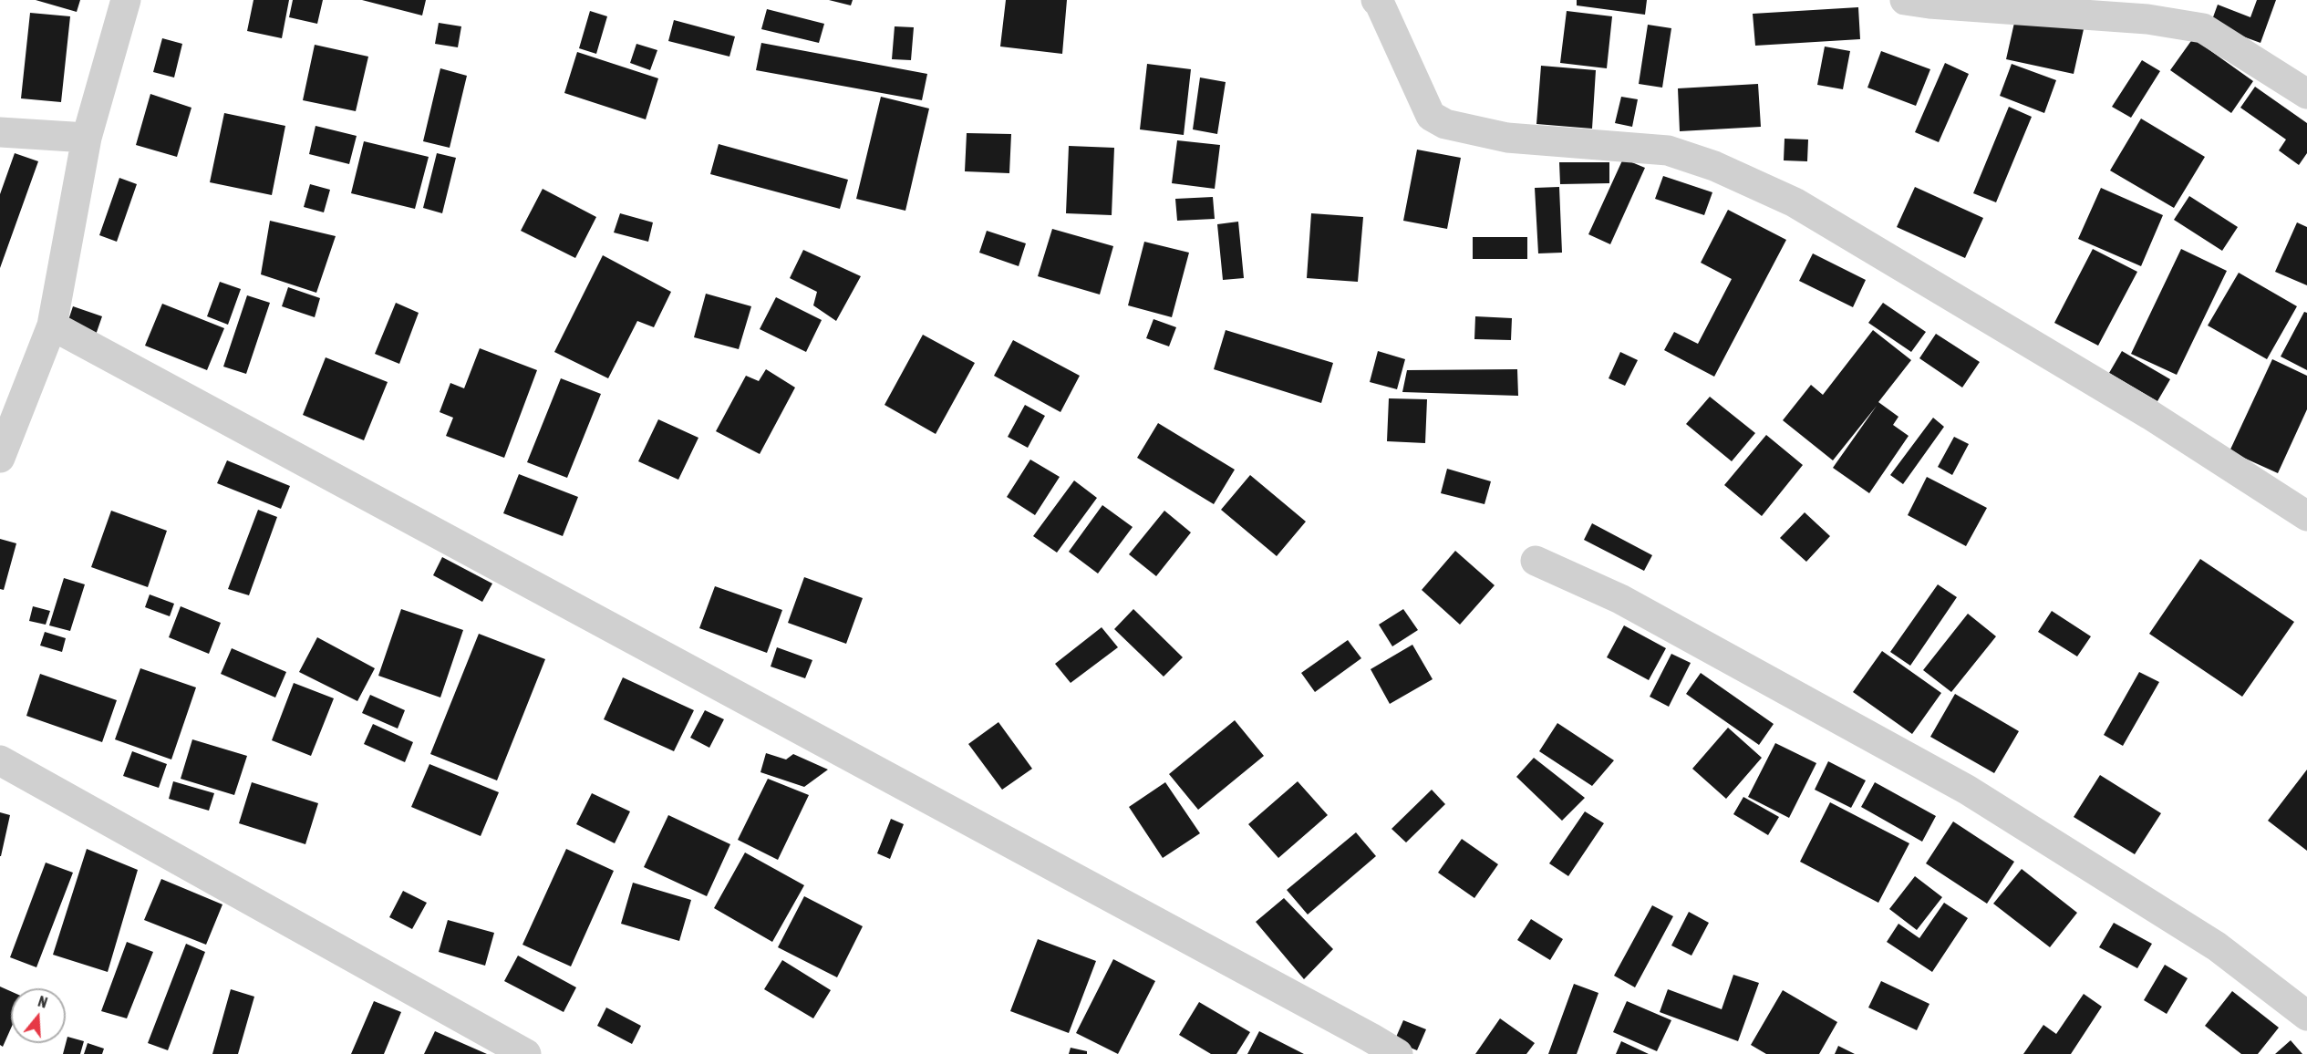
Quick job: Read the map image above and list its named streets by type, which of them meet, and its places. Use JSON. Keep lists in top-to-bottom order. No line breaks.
{"north":"top"}
